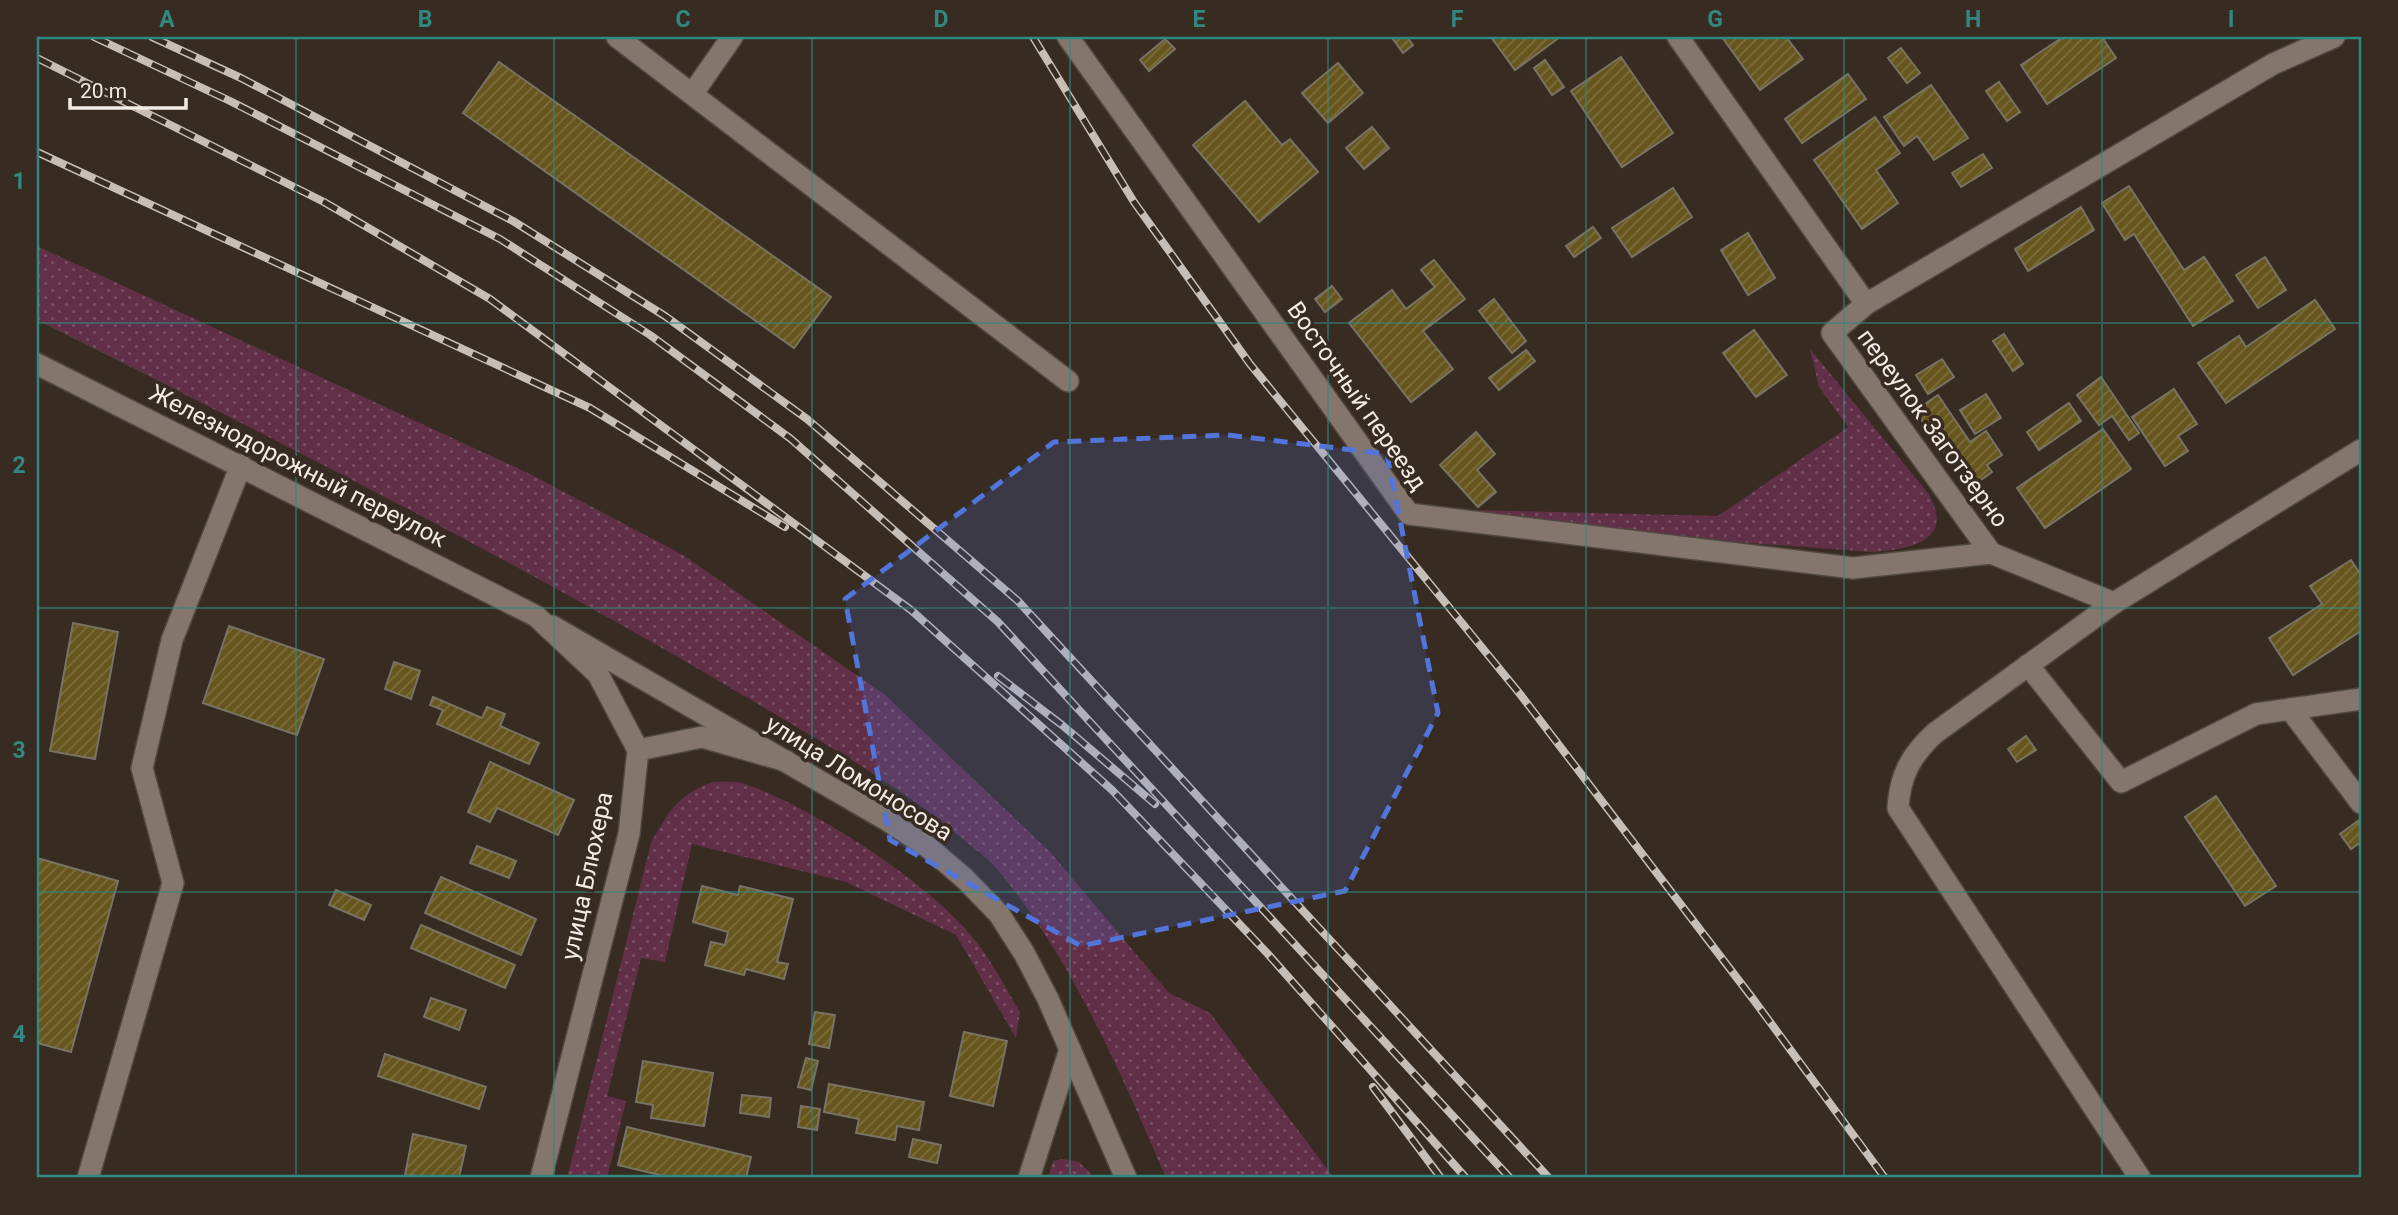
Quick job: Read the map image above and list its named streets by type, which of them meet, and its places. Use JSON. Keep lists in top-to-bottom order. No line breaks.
{"streets":{"street":["Восточный переезд","переулок Заготзерно","Железнодорожный переулок","улица Ломоносова","улица Блюхера"]},"crossings":[["Восточный переезд","переулок Заготзерно"],["Железнодорожный переулок","улица Ломоносова"]],"scale_bar":"20 m","grid":{"columns":["A","B","C","D","E","F","G","H","I"],"rows":["1","2","3","4"]}}
